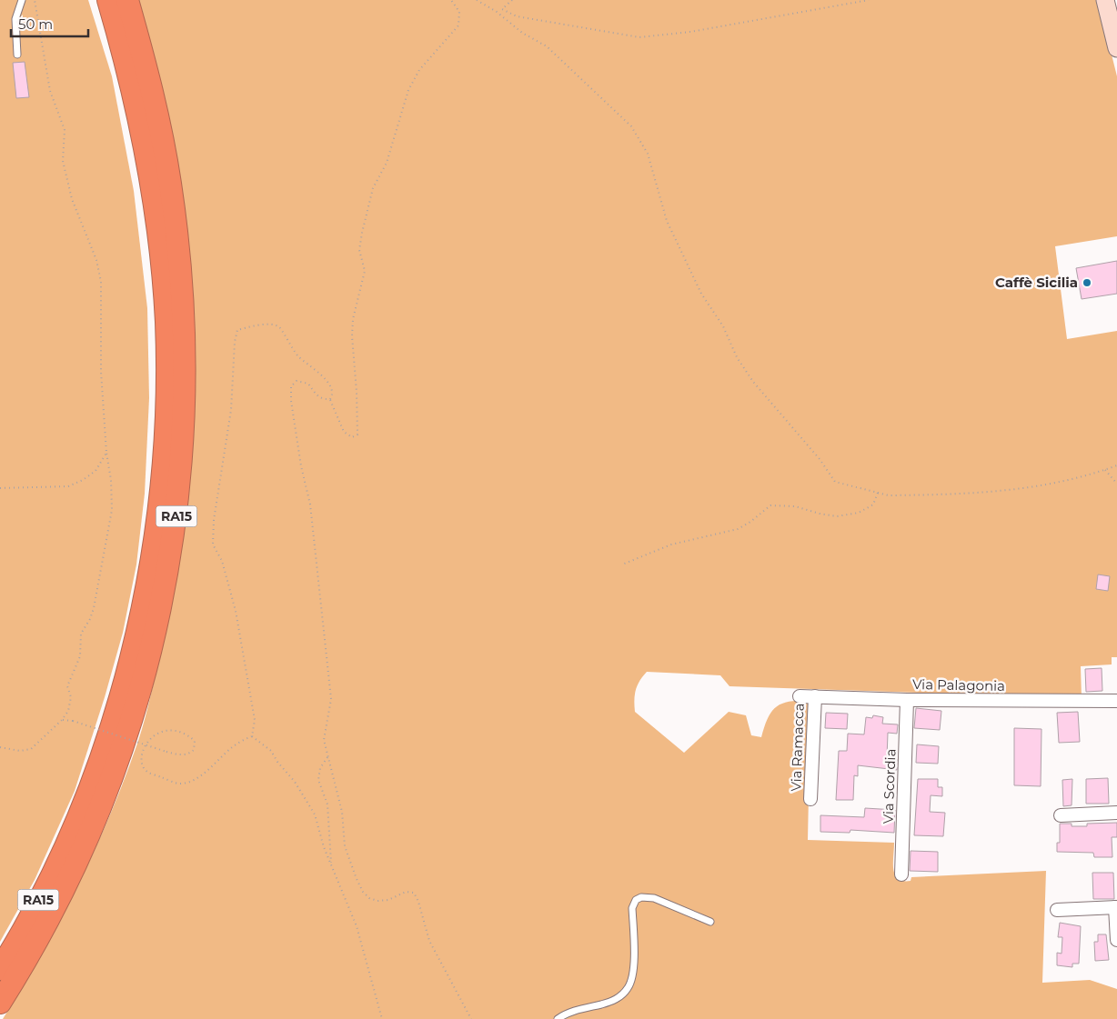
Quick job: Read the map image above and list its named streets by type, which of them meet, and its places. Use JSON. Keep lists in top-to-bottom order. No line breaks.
{"streets":{"highway":["RA15"],"street":["Via Palagonia","Via Ramacca","Via Scordia"]},"crossings":[["Via Palagonia","Via Ramacca"],["Via Palagonia","Via Scordia"]],"places":["Caffè Sicilia"],"scale_bar":"50 m"}
